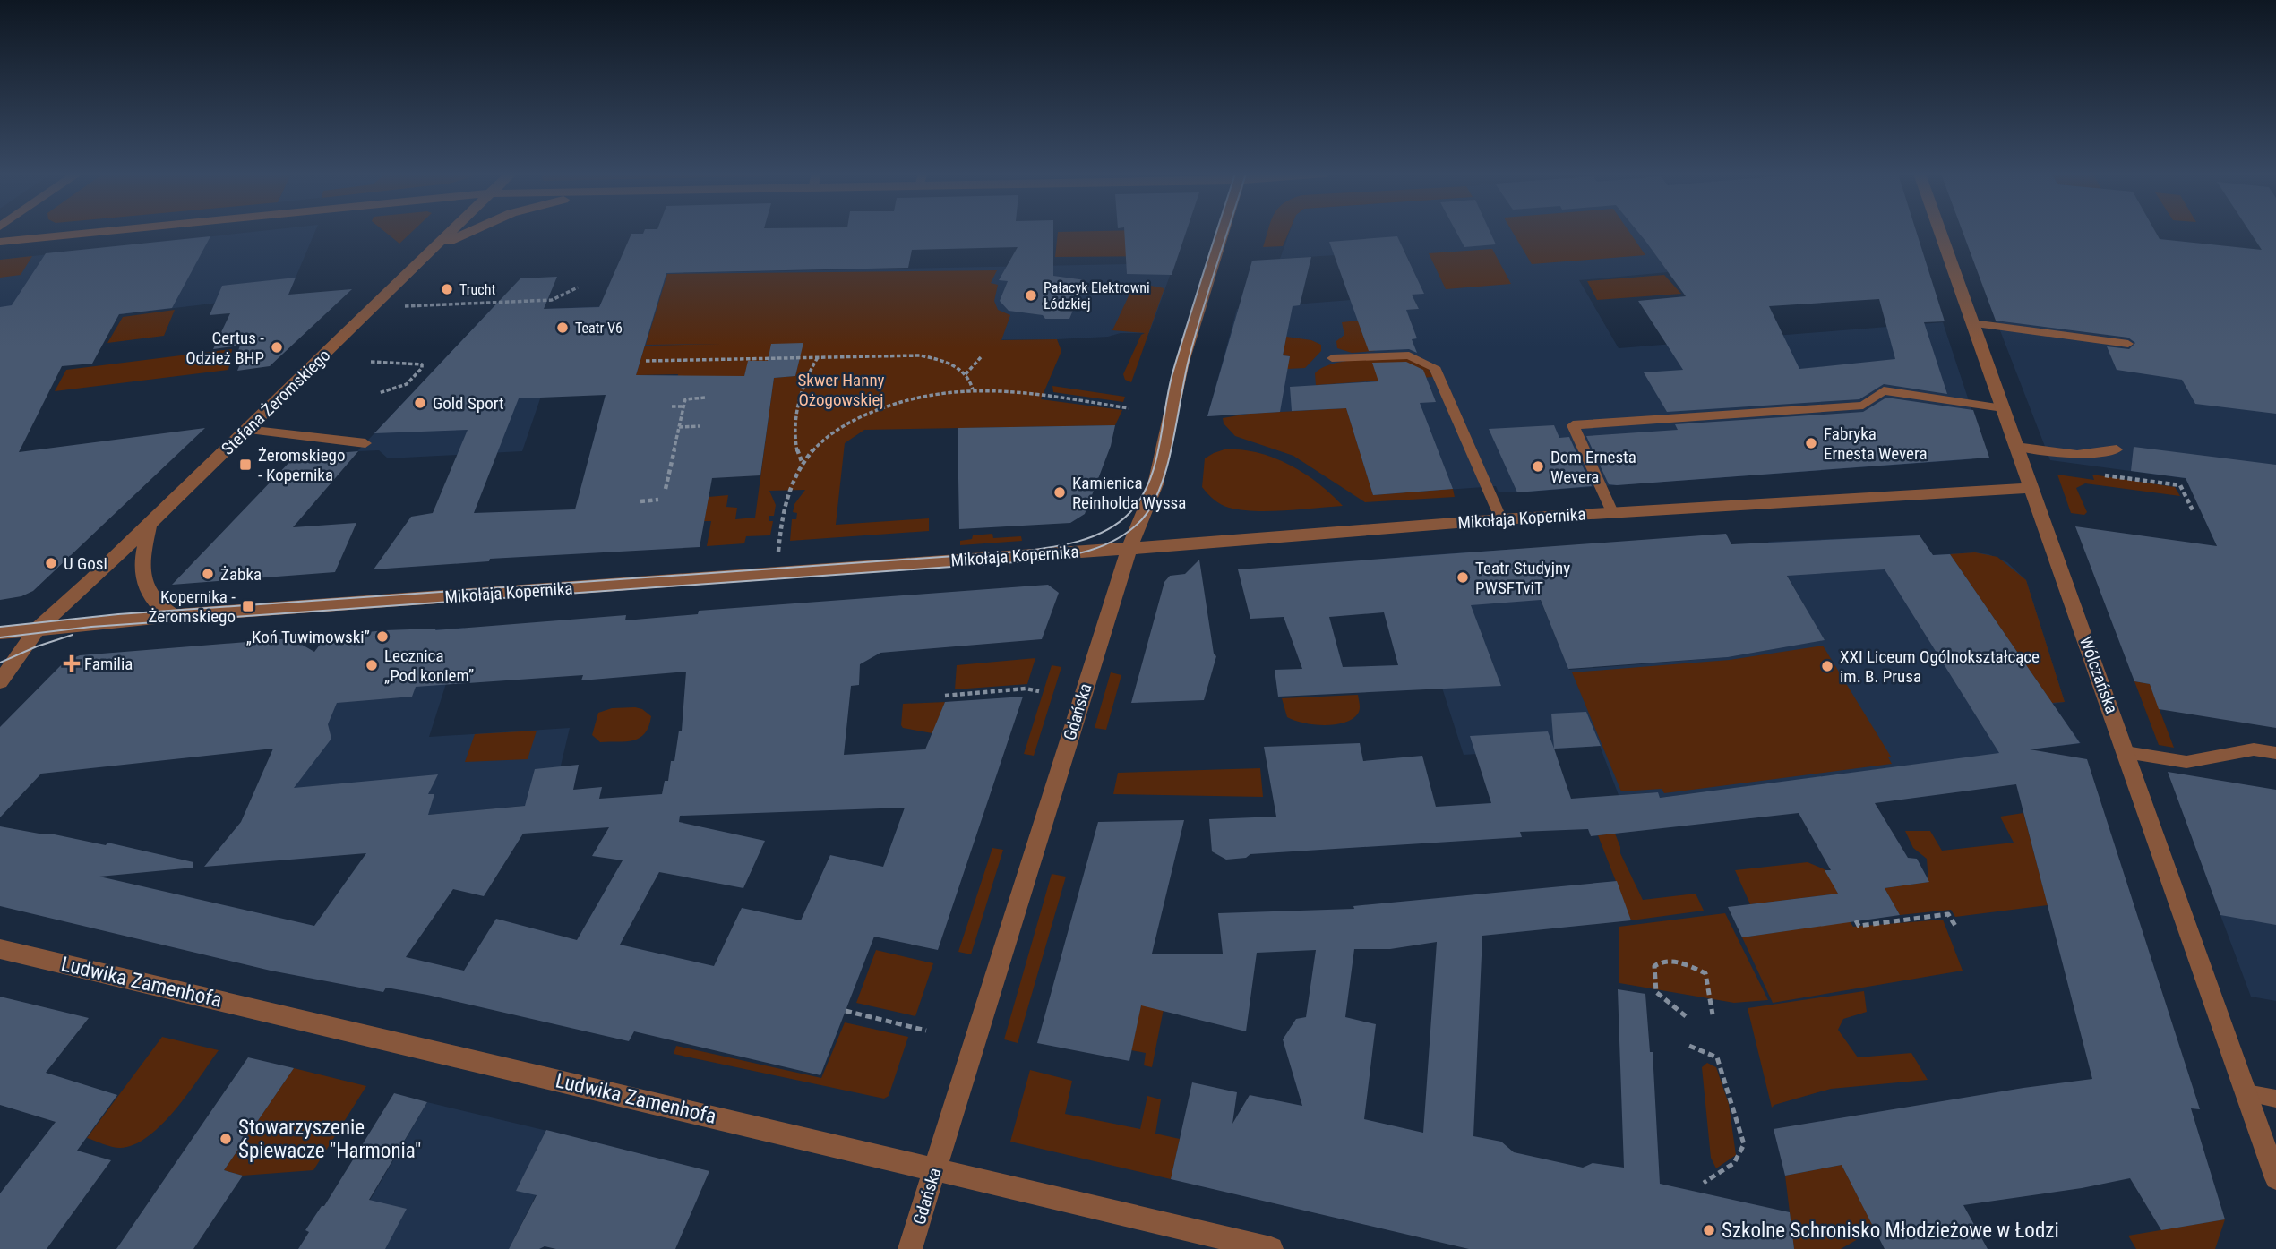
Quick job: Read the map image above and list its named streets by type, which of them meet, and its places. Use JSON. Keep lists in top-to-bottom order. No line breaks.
{"streets":{"street":["Stefana Żeromskiego","Mikołaja Kopernika","Wólczańska","Gdańska","Ludwika Zamenhofa"]},"crossings":[["Stefana Żeromskiego","Mikołaja Kopernika"],["Mikołaja Kopernika","Wólczańska"],["Mikołaja Kopernika","Gdańska"],["Gdańska","Ludwika Zamenhofa"]],"parks":["Skwer Hanny Ożogowskiej"],"places":{"other":["Trucht","Pałacyk Elektrowni Łódzkiej","Teatr V6","Certus - Odzież BHP","Gold Sport","Fabryka Ernesta Wevera","Dom Ernesta Wevera","Kamienica Reinholda Wyssa","U Gosi","Żabka","Teatr Studyjny PWSFTviT","„Koń Tuwimowski”","Lecznica „Pod koniem”","XXI Liceum Ogólnokształcące im. B. Prusa","Stowarzyszenie Śpiewacze \"Harmonia\"","Szkolne Schronisko Młodzieżowe w Łodzi"],"transit":["Żeromskiego - Kopernika","Kopernika - Żeromskiego"],"health":["Familia"]}}
